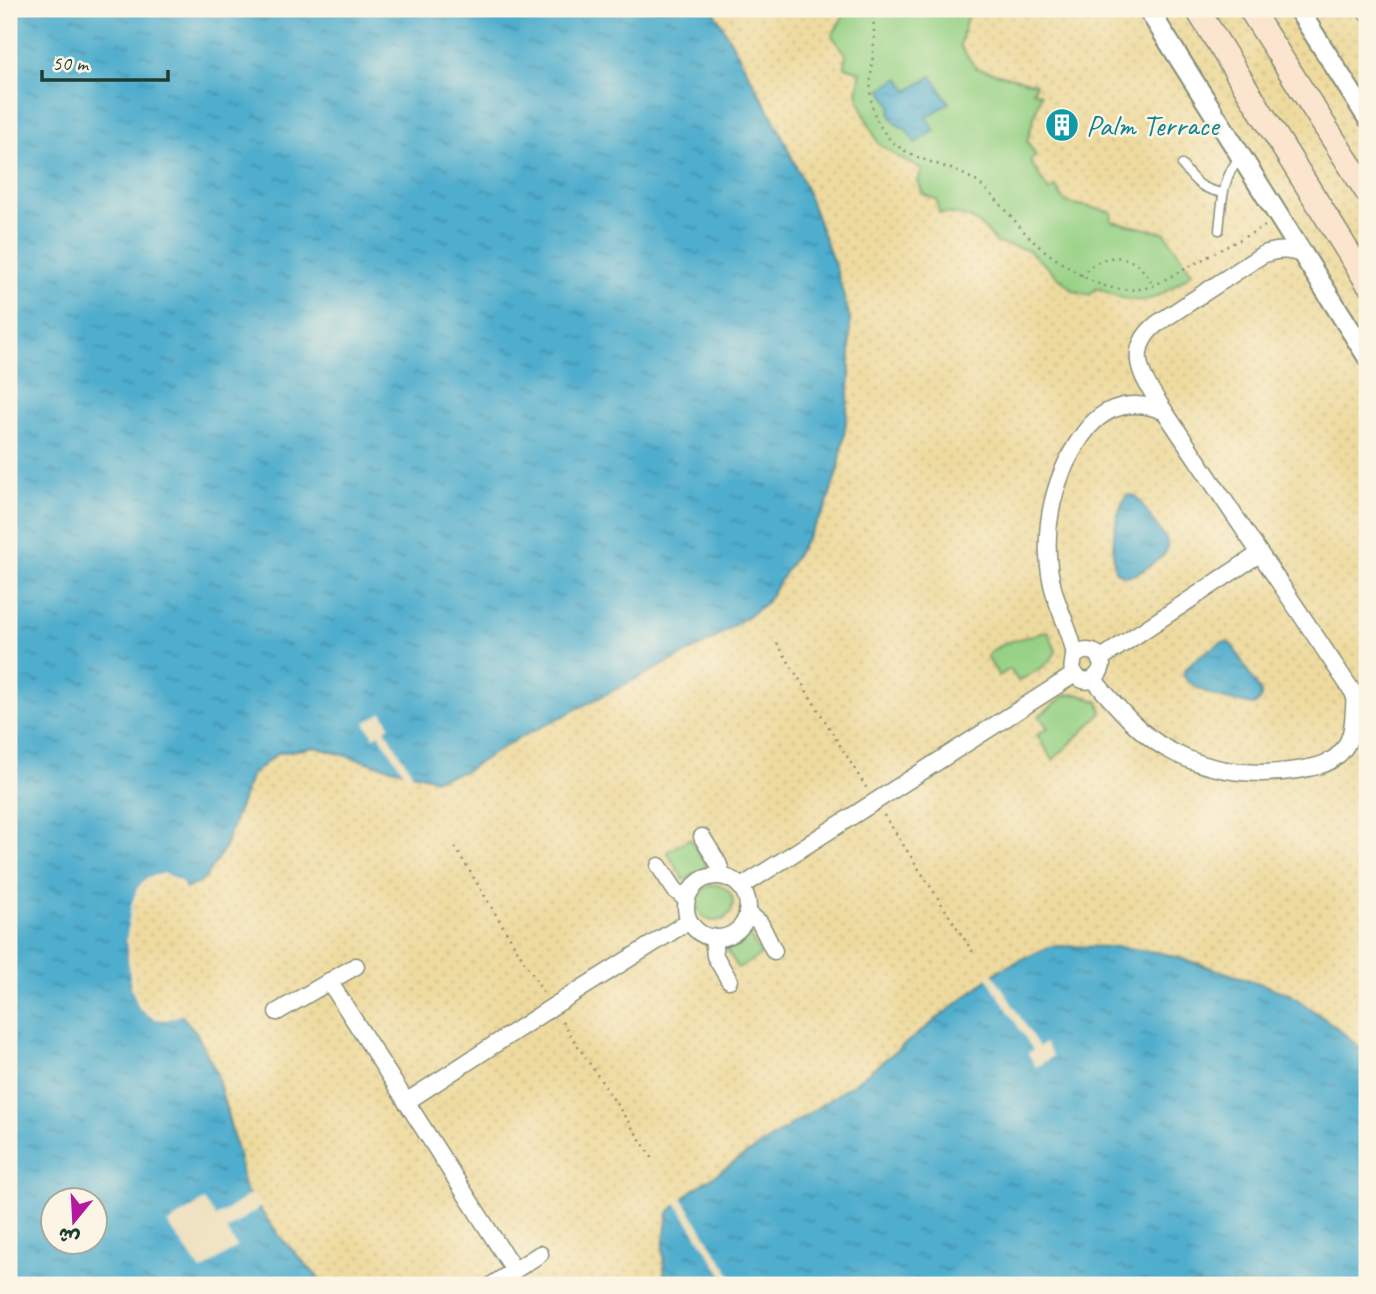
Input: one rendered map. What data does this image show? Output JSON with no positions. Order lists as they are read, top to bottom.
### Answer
{
  "places": {
    "building": ["Palm Terrace"]
  },
  "scale_bar": "50 m",
  "north": "bottom"
}
